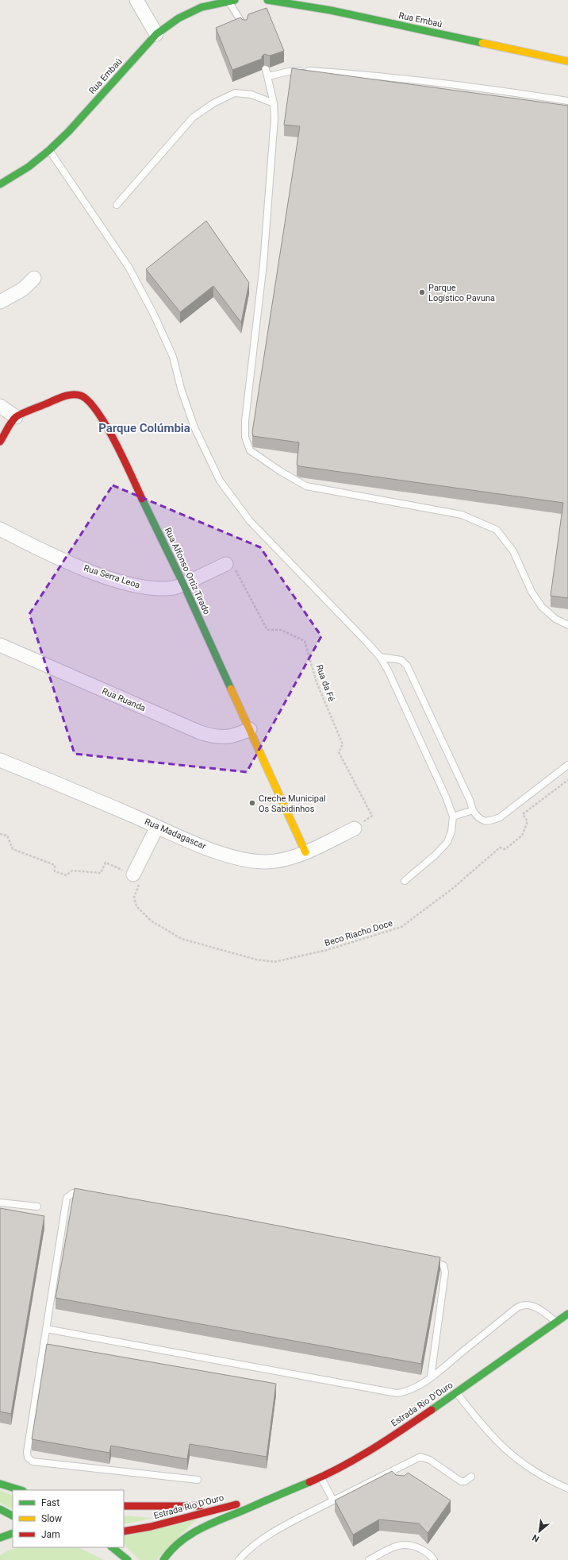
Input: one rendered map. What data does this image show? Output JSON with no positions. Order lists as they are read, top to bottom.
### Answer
{
  "streets": {
    "street": [
      "Rua Embaú",
      "Rua Alfonso Ortiz Tirado",
      "Rua Serra Leoa",
      "Rua Ruanda",
      "Rua Madagascar",
      "Estrada Rio D'Ouro"
    ],
    "path": ["Rua da Fé", "Beco Riacho Doce"]
  },
  "crossings": [
    ["Rua Alfonso Ortiz Tirado", "Rua Serra Leoa"],
    ["Rua Alfonso Ortiz Tirado", "Rua Ruanda"],
    ["Rua Alfonso Ortiz Tirado", "Rua Madagascar"],
    ["Rua Serra Leoa", "Rua da Fé"],
    ["Rua da Fé", "Rua Madagascar"]
  ],
  "districts": ["Parque Colúmbia"],
  "places": ["Parque Logístico Pavuna", "Creche Municipal Os Sabidinhos"],
  "legend": ["Fast", "Slow", "Jam"],
  "north": "bottom left"
}
